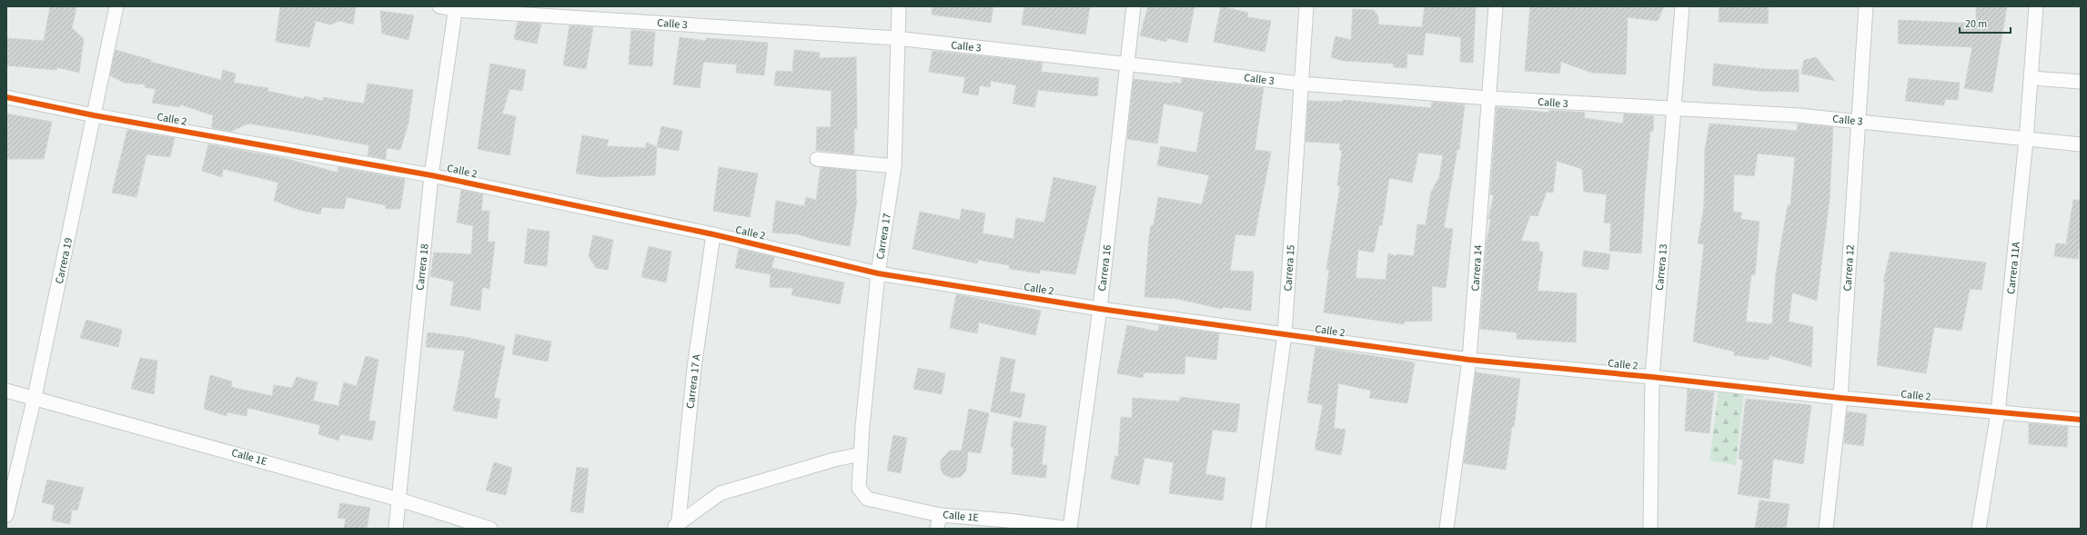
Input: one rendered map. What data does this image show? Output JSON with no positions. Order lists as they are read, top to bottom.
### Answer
{
  "streets": {
    "street": [
      "Calle 3",
      "Calle 2",
      "Carrera 17",
      "Carrera 19",
      "Carrera 18",
      "Carrera 13",
      "Carrera 16",
      "Carrera 15",
      "Carrera 14",
      "Carrera 12",
      "Carrera 11A",
      "Carrera 17 A",
      "Calle 1E"
    ]
  },
  "crossings": [
    ["Calle 3", "Carrera 17"],
    ["Calle 3", "Carrera 18"],
    ["Calle 3", "Carrera 13"],
    ["Calle 3", "Carrera 16"],
    ["Calle 3", "Carrera 15"],
    ["Calle 3", "Carrera 14"],
    ["Calle 3", "Carrera 12"],
    ["Calle 3", "Carrera 11A"],
    ["Calle 2", "Carrera 17"],
    ["Calle 2", "Carrera 19"],
    ["Calle 2", "Carrera 18"],
    ["Calle 2", "Carrera 13"],
    ["Calle 2", "Carrera 16"],
    ["Calle 2", "Carrera 15"],
    ["Calle 2", "Carrera 14"],
    ["Calle 2", "Carrera 12"],
    ["Calle 2", "Carrera 11A"],
    ["Calle 2", "Carrera 17 A"],
    ["Carrera 17", "Calle 1E"],
    ["Carrera 19", "Calle 1E"],
    ["Carrera 18", "Calle 1E"],
    ["Carrera 16", "Calle 1E"]
  ],
  "scale_bar": "20 m"
}
